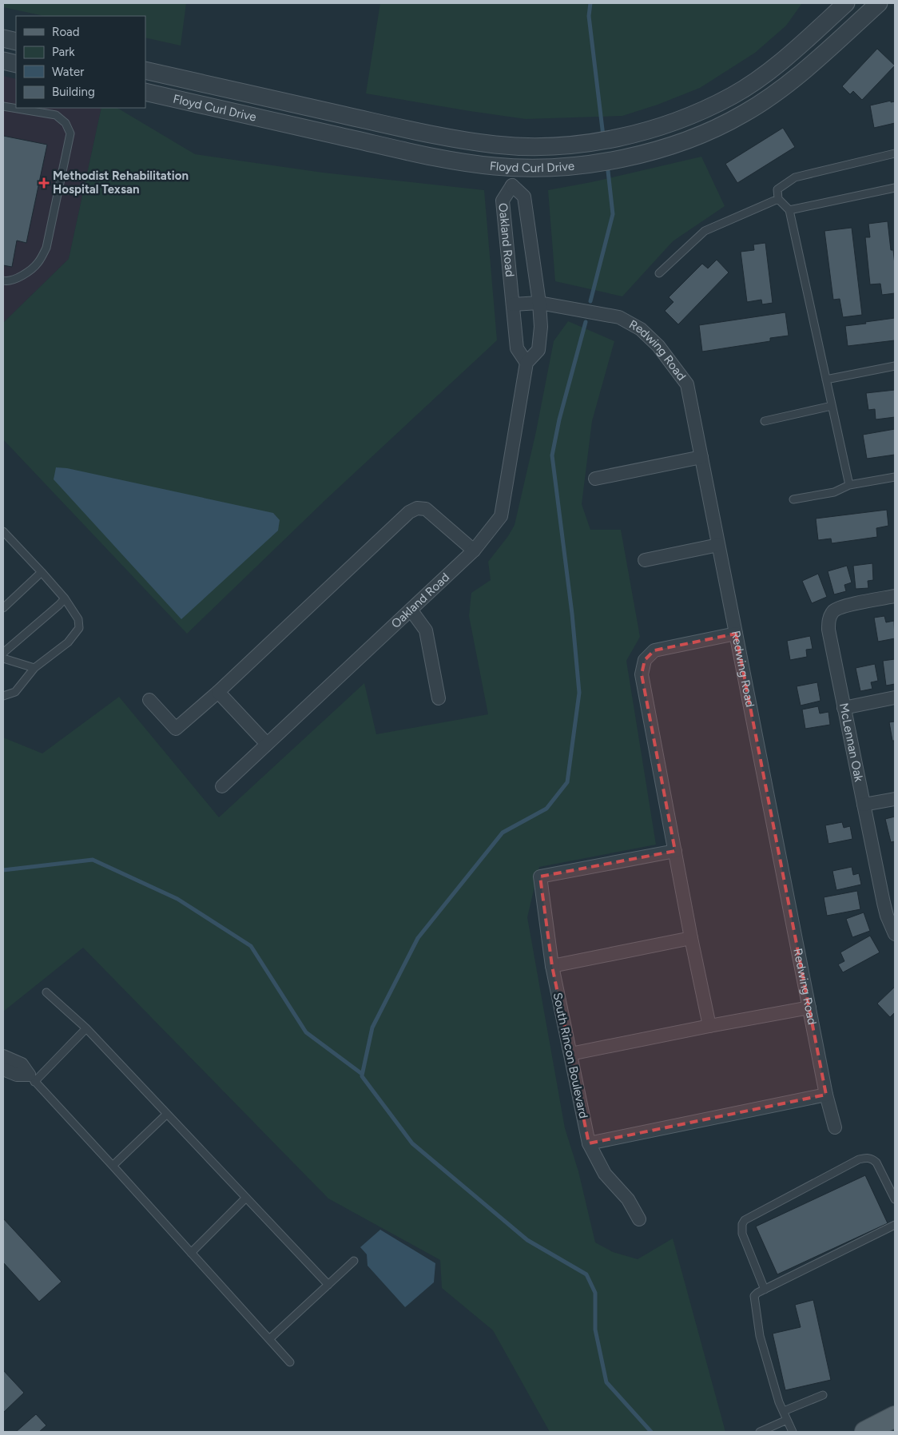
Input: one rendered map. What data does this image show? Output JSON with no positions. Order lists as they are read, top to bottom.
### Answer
{
  "streets": {
    "street": [
      "Floyd Curl Drive",
      "Oakland Road",
      "Redwing Road",
      "McLennan Oak",
      "South Rincon Boulevard"
    ]
  },
  "crossings": [
    ["Oakland Road", "Redwing Road"]
  ],
  "places": {
    "health": ["Methodist Rehabilitation Hospital Texsan"]
  },
  "legend": [
    "Road",
    "Park",
    "Water",
    "Building"
  ]
}
